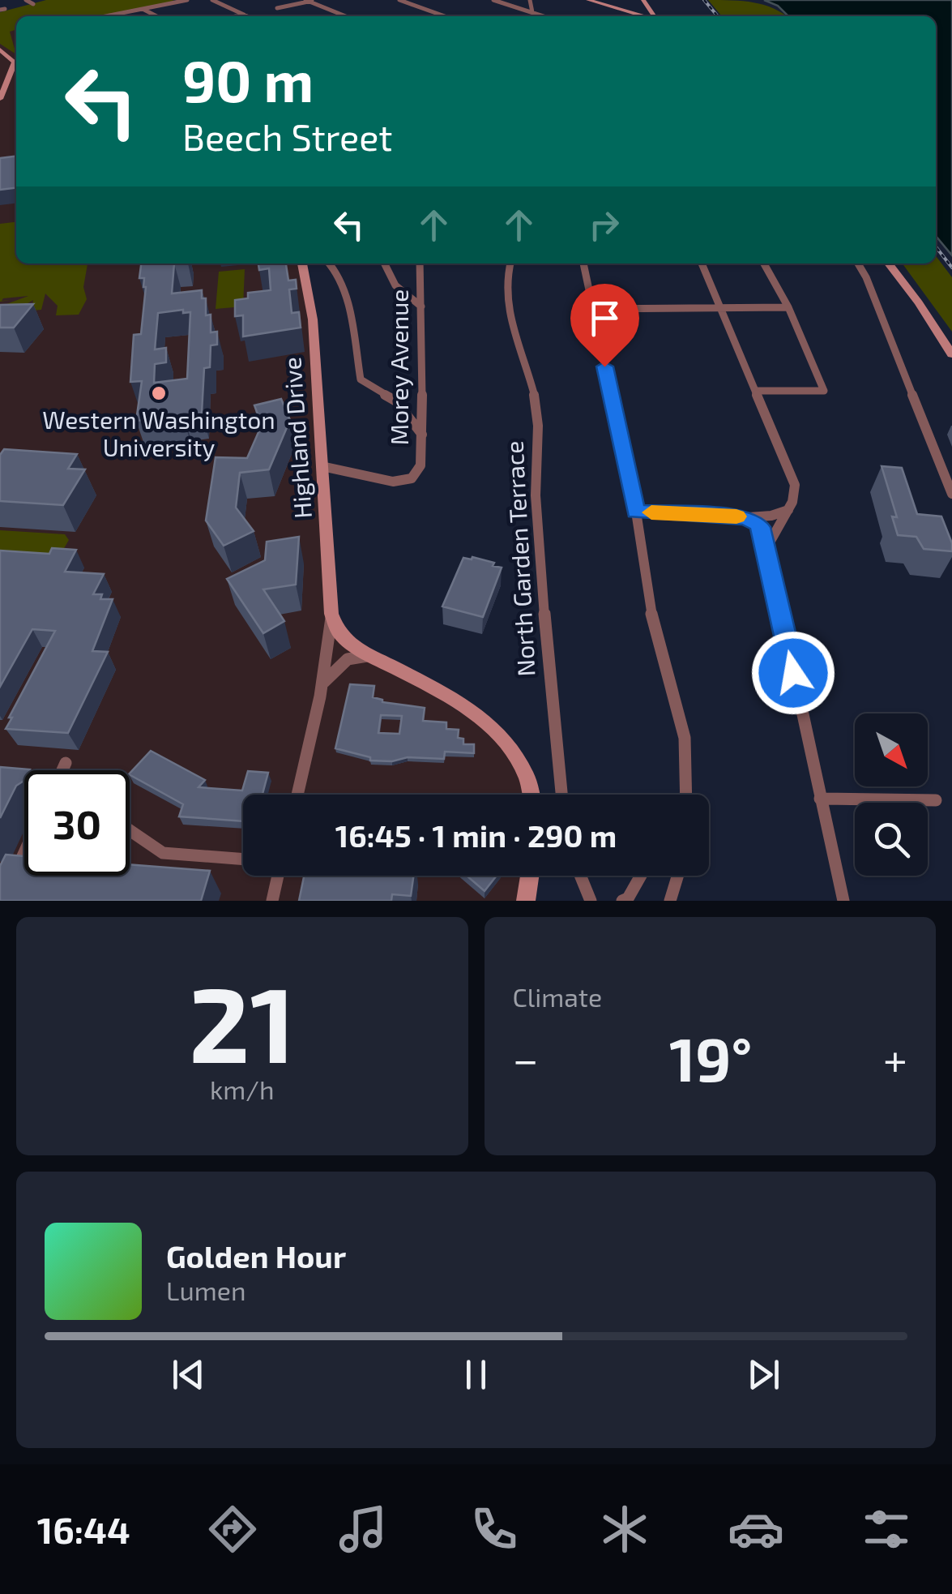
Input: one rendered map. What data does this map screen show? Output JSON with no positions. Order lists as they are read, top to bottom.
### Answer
{
  "streets": {
    "street": ["Morey Avenue", "Highland Drive", "North Garden Terrace"]
  },
  "crossings": [
    ["Morey Avenue", "Highland Drive"]
  ],
  "places": ["Western Washington University"],
  "north": "bottom right",
  "page": {
    "turn": ["90 m", "Beech Street"],
    "limit": "30",
    "trip": "16:45 · 1 min · 290 m",
    "tile": [
      ["21", "km/h"],
      "Climate"
    ],
    "heat": ["−", "19°", "+"],
    "song": ["Golden Hour", "Lumen"],
    "tabs": "16:44"
  }
}
